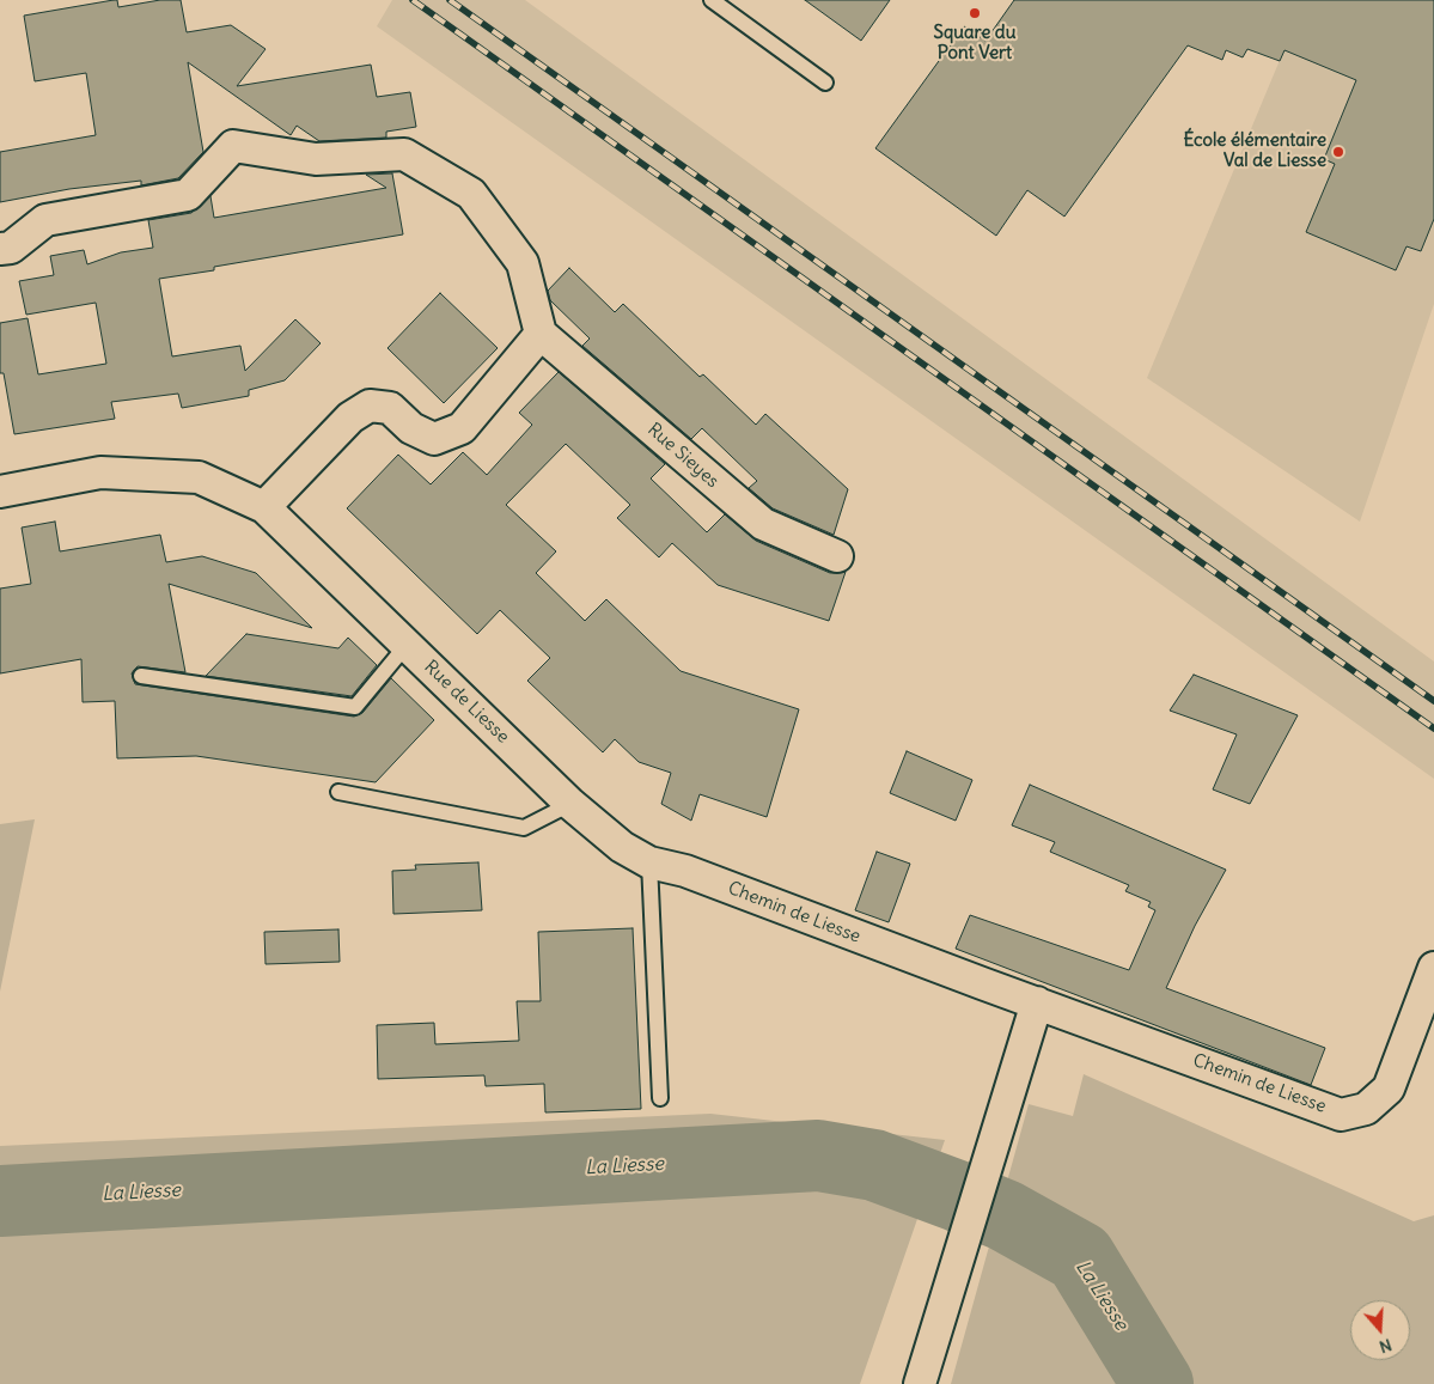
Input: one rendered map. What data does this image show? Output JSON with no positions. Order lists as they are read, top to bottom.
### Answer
{
  "streets": {
    "street": ["Rue Sieyes", "Rue de Liesse", "Chemin de Liesse"]
  },
  "crossings": [
    ["Rue de Liesse", "Chemin de Liesse"]
  ],
  "water": ["La Liesse"],
  "places": ["Square du Pont Vert", "École élémentaire Val de Liesse"],
  "north": "bottom"
}
